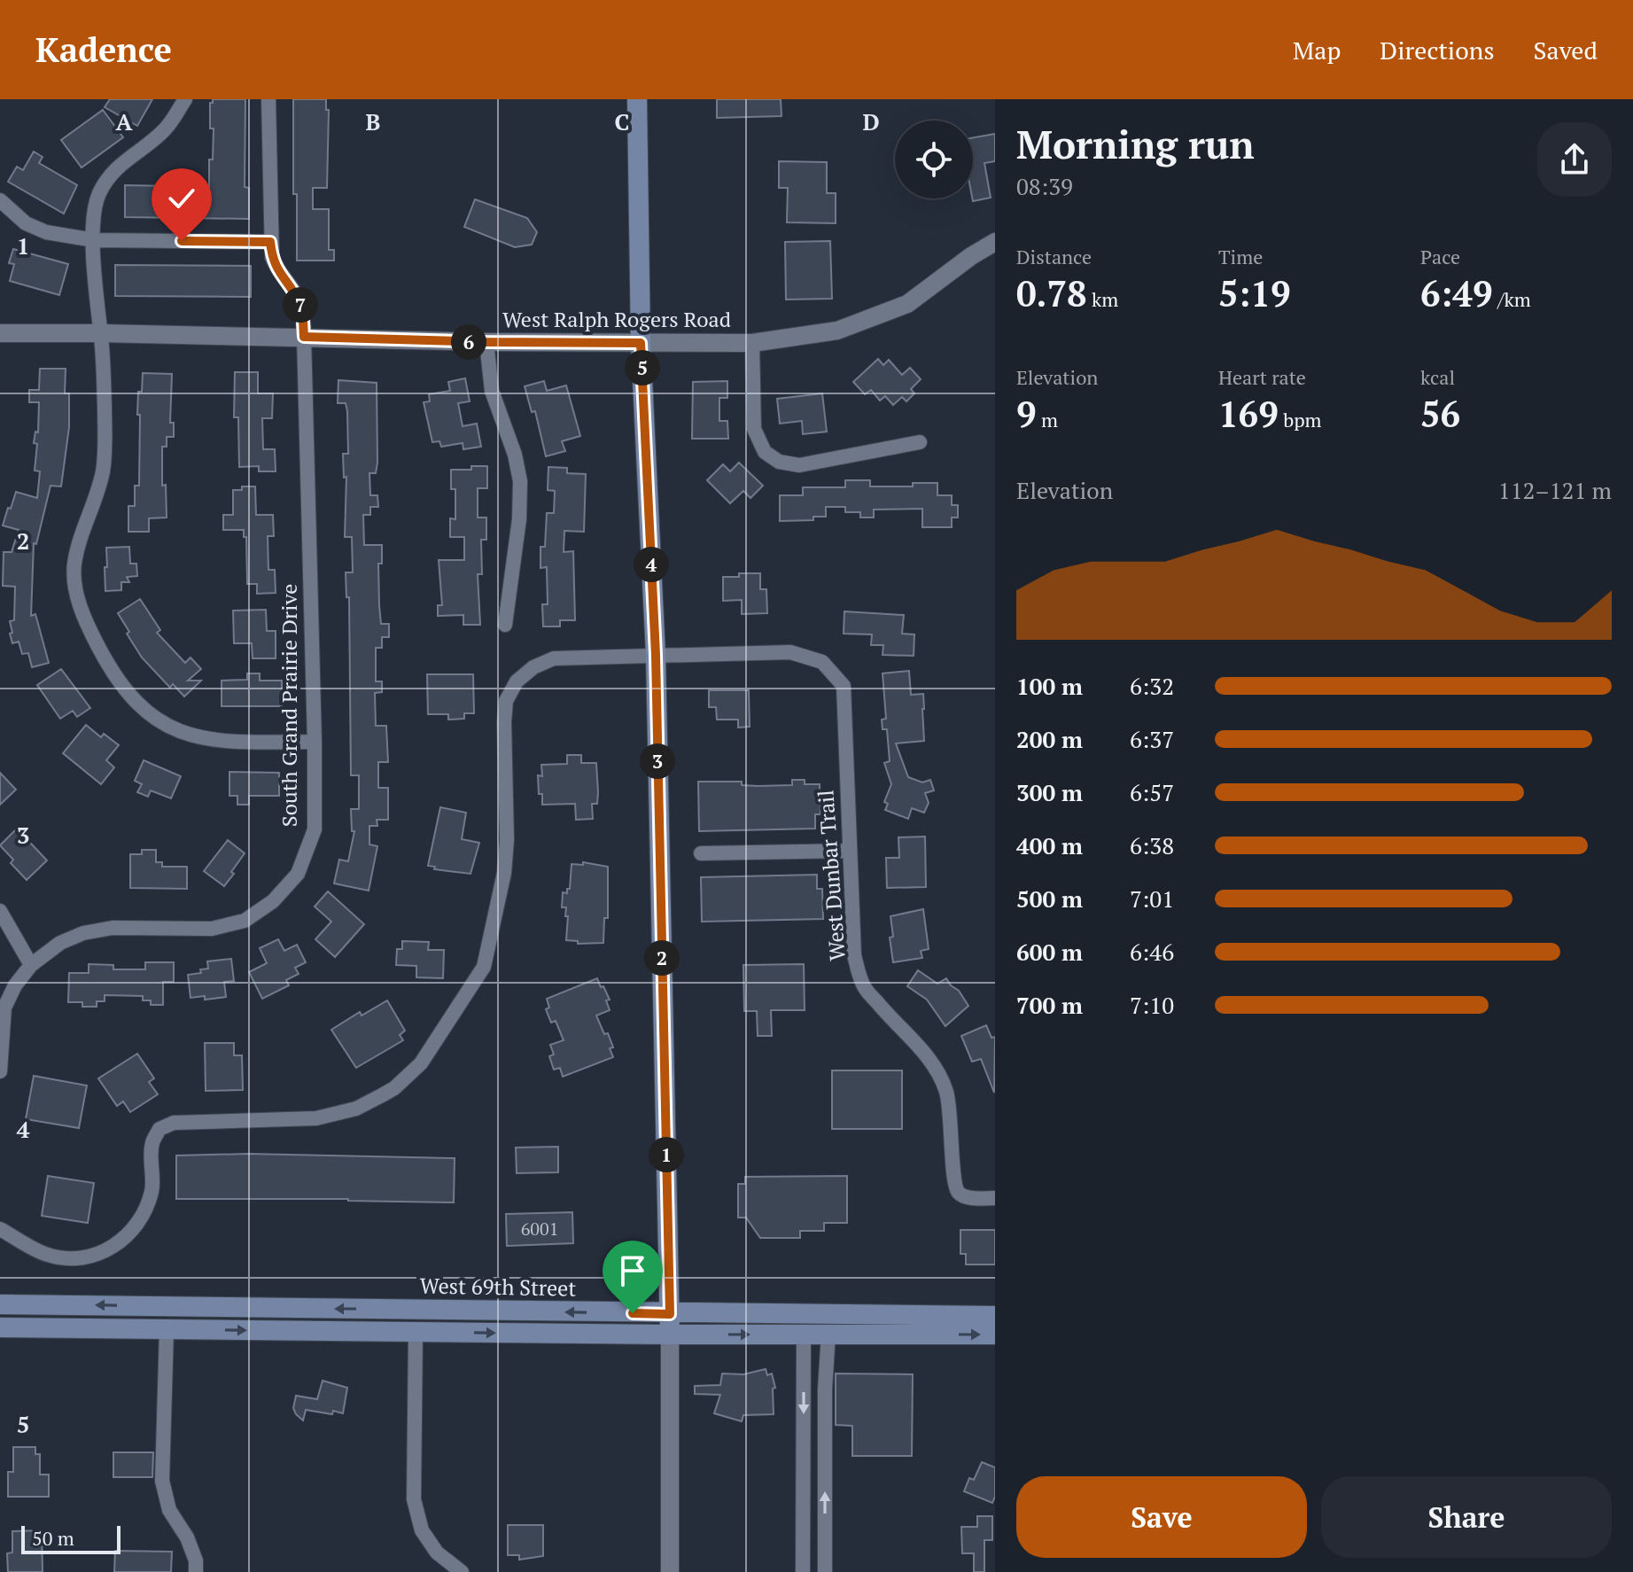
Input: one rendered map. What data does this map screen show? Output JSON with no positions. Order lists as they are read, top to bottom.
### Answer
{
  "streets": {
    "main road": ["West 69th Street"],
    "street": ["West Ralph Rogers Road", "South Grand Prairie Drive", "West Dunbar Trail"]
  },
  "crossings": [
    ["West Ralph Rogers Road", "South Grand Prairie Drive"]
  ],
  "house_numbers": ["6001"],
  "scale_bar": "50 m",
  "page": {
    "header": "Kadence",
    "nav": ["Map", "Directions", "Saved"],
    "heading": ["Morning run", "08:39"],
    "stats": [
      ["Distance", "0.78 km"],
      ["Time", "5:19"],
      ["Pace", "6:49 /km"],
      ["Elevation", "9 m"],
      ["Heart rate", "169 bpm"],
      ["kcal", "56"]
    ],
    "pins": [
      "7",
      "6",
      "5",
      "4",
      "3",
      "2",
      "1"
    ],
    "chart": ["Elevation", "112–121 m"],
    "list": [
      {
        "name": "100 m",
        "note": "6:32"
      },
      {
        "name": "200 m",
        "note": "6:37"
      },
      {
        "name": "300 m",
        "note": "6:57"
      },
      {
        "name": "400 m",
        "note": "6:38"
      },
      {
        "name": "500 m",
        "note": "7:01"
      },
      {
        "name": "600 m",
        "note": "6:46"
      },
      {
        "name": "700 m",
        "note": "7:10"
      }
    ],
    "buttons": ["Save", "Share"],
    "scale": "50 m"
  },
  "grid": {
    "columns": [
      "A",
      "B",
      "C",
      "D"
    ],
    "rows": [
      "1",
      "2",
      "3",
      "4",
      "5"
    ]
  }
}
